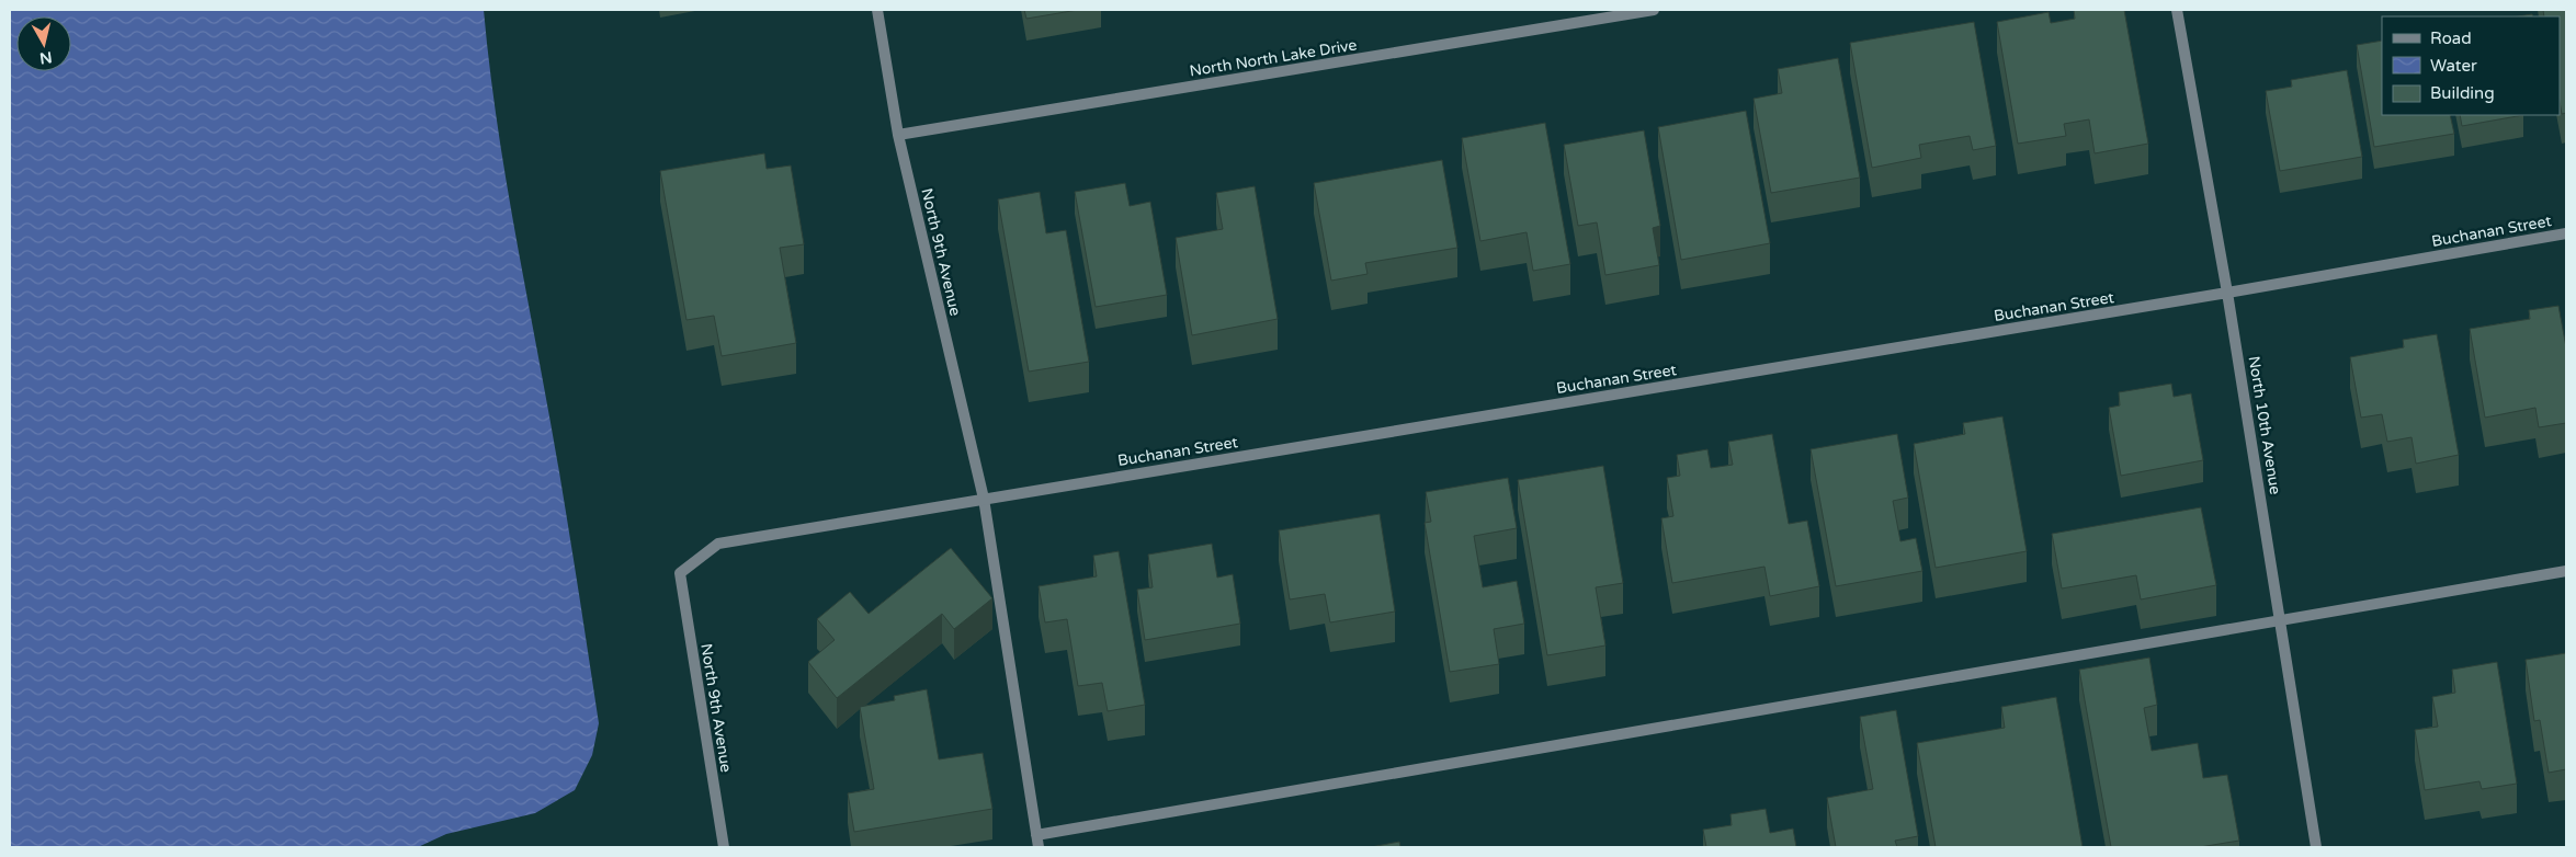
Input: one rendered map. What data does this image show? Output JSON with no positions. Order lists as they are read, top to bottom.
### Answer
{
  "streets": {
    "street": [
      "North North Lake Drive",
      "Buchanan Street",
      "North 9th Avenue",
      "North 10th Avenue"
    ]
  },
  "crossings": [
    ["North North Lake Drive", "North 9th Avenue"],
    ["Buchanan Street", "North 9th Avenue"],
    ["Buchanan Street", "North 10th Avenue"]
  ],
  "legend": ["Road", "Water", "Building"],
  "north": "bottom"
}
